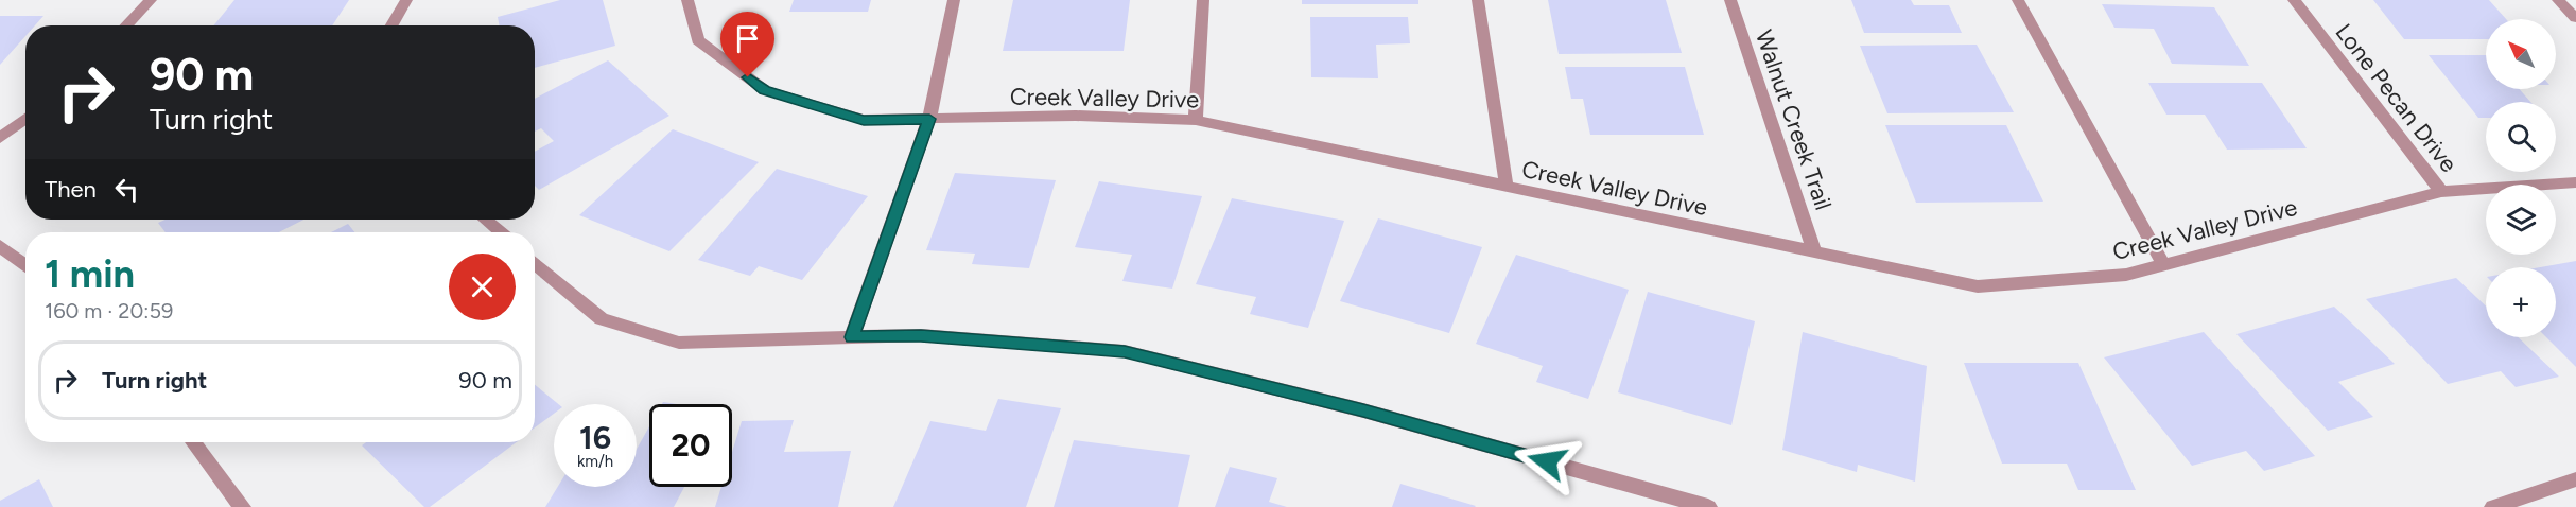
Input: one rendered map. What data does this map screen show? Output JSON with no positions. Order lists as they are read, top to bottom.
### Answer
{
  "streets": {
    "street": ["Creek Valley Drive", "Lone Pecan Drive", "Walnut Creek Trail"]
  },
  "crossings": [
    ["Creek Valley Drive", "Lone Pecan Drive"],
    ["Creek Valley Drive", "Walnut Creek Trail"]
  ],
  "north": "top left",
  "page": {
    "map_buttons": "+",
    "turn": ["90 m", "Turn right"],
    "then": "Then",
    "heading": ["1 min", "160 m · 20:59"],
    "list": [
      {
        "name": "Turn right",
        "value": "90 m"
      }
    ],
    "speed": "16 km/h",
    "limit": "20"
  }
}
